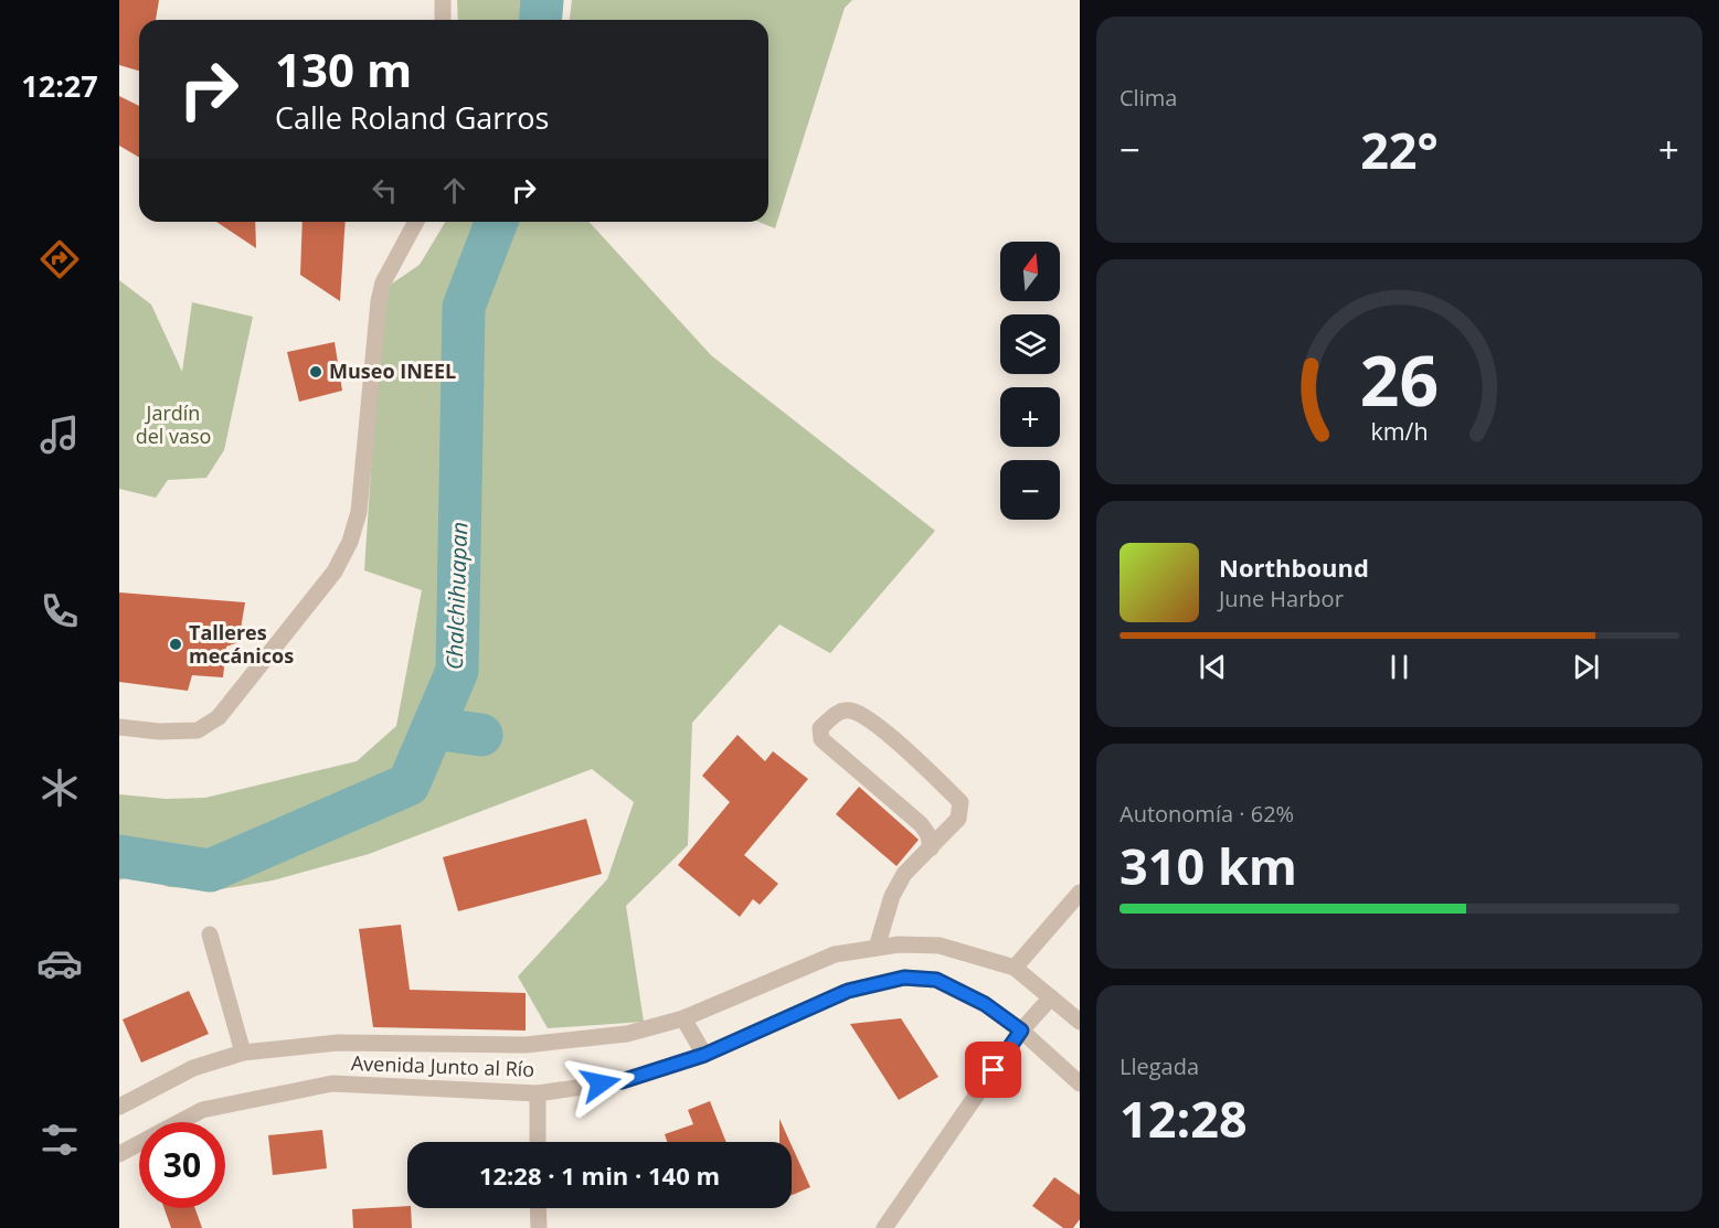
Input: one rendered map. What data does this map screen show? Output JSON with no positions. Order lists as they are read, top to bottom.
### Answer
{
  "streets": {
    "street": ["Avenida Junto al Río"]
  },
  "water": ["Chalchihuapan"],
  "parks": ["Jardín del vaso"],
  "places": ["Museo INEEL", "Talleres mecánicos"],
  "north": "top",
  "page": {
    "tabs": "12:27",
    "tile": [
      "Clima",
      ["Autonomía · 62%", "310 km"],
      ["Llegada", "12:28"]
    ],
    "turn": ["130 m", "Calle Roland Garros"],
    "heat": ["−", "22°", "+"],
    "map_buttons": ["+", "−"],
    "song": ["Northbound", "June Harbor"],
    "limit": "30",
    "trip": "12:28 · 1 min · 140 m",
    "gauge": ["26", "km/h"]
  }
}
